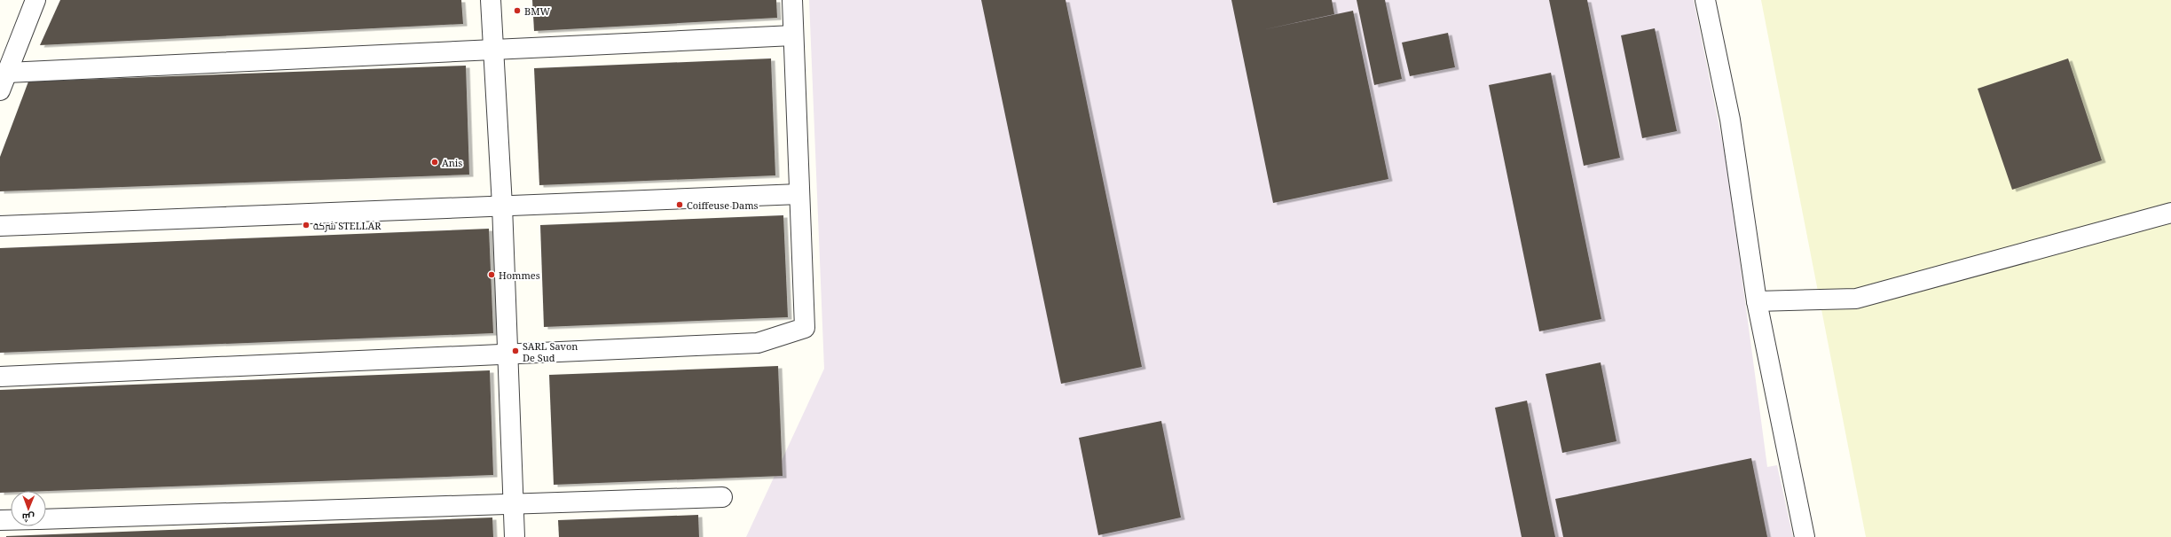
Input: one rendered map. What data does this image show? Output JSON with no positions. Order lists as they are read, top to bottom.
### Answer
{
  "places": [
    "BMW",
    "Anis",
    "Coiffeuse Dams",
    "شركة STELLAR",
    "Hommes",
    "SARL Savon De Sud"
  ],
  "north": "bottom"
}
